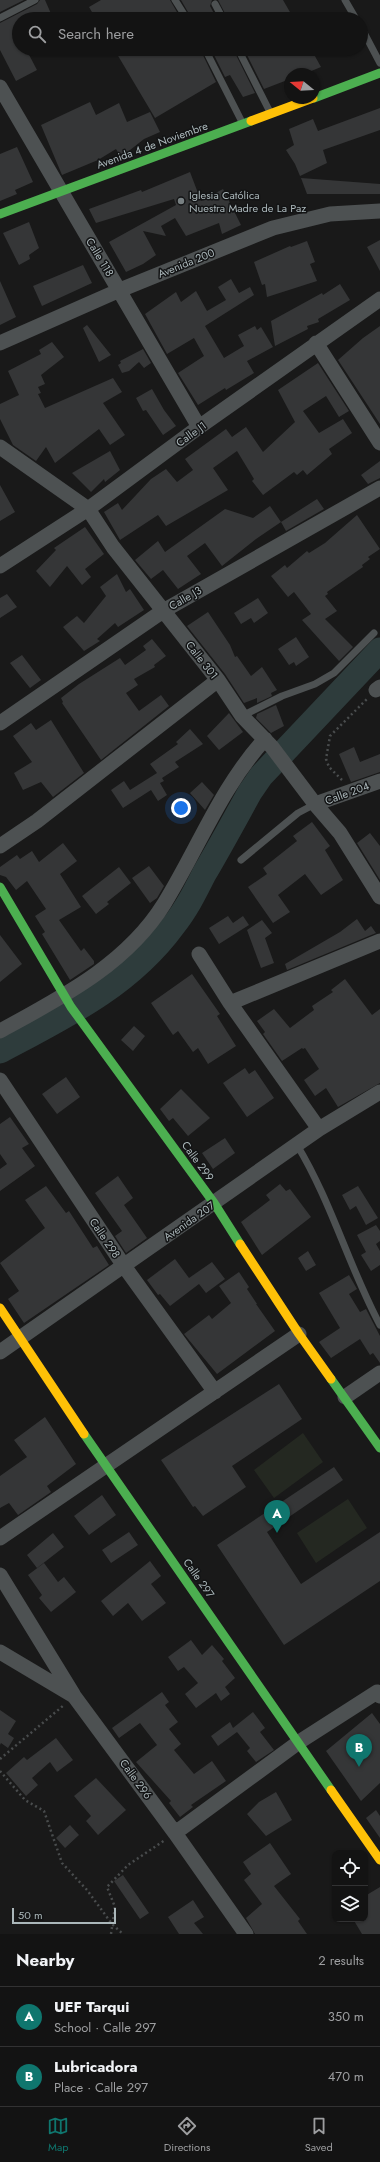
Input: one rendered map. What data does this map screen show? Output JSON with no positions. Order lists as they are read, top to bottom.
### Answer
{
  "streets": {
    "street": [
      "Avenida 4 de Noviembre",
      "Calle 118",
      "Avenida 200",
      "Calle J1",
      "Calle J3",
      "Calle 301",
      "Calle 204",
      "Calle 299",
      "Avenida 207",
      "Calle 298",
      "Calle 297",
      "Calle 296"
    ]
  },
  "crossings": [
    ["Avenida 4 de Noviembre", "Calle 118"],
    ["Calle 118", "Avenida 200"],
    ["Calle 118", "Calle J1"],
    ["Calle J1", "Calle 301"],
    ["Calle J3", "Calle 301"],
    ["Calle 301", "Calle 204"],
    ["Calle 299", "Avenida 207"],
    ["Avenida 207", "Calle 298"],
    ["Avenida 207", "Calle 297"]
  ],
  "places": ["Iglesia Católica Nuestra Madre de La Paz"],
  "scale_bar": "50 m",
  "north": "left",
  "page": {
    "search": "Search here",
    "pins": ["A", "B"],
    "scale": "50 m",
    "heading": ["Nearby", "2 results"],
    "list": [
      {
        "mark": "A",
        "name": "UEF Tarqui",
        "note": "School · Calle 297",
        "value": "350 m"
      },
      {
        "mark": "B",
        "name": "Lubricadora",
        "note": "Place · Calle 297",
        "value": "470 m"
      }
    ],
    "nav": ["Map", "Directions", "Saved"]
  }
}
